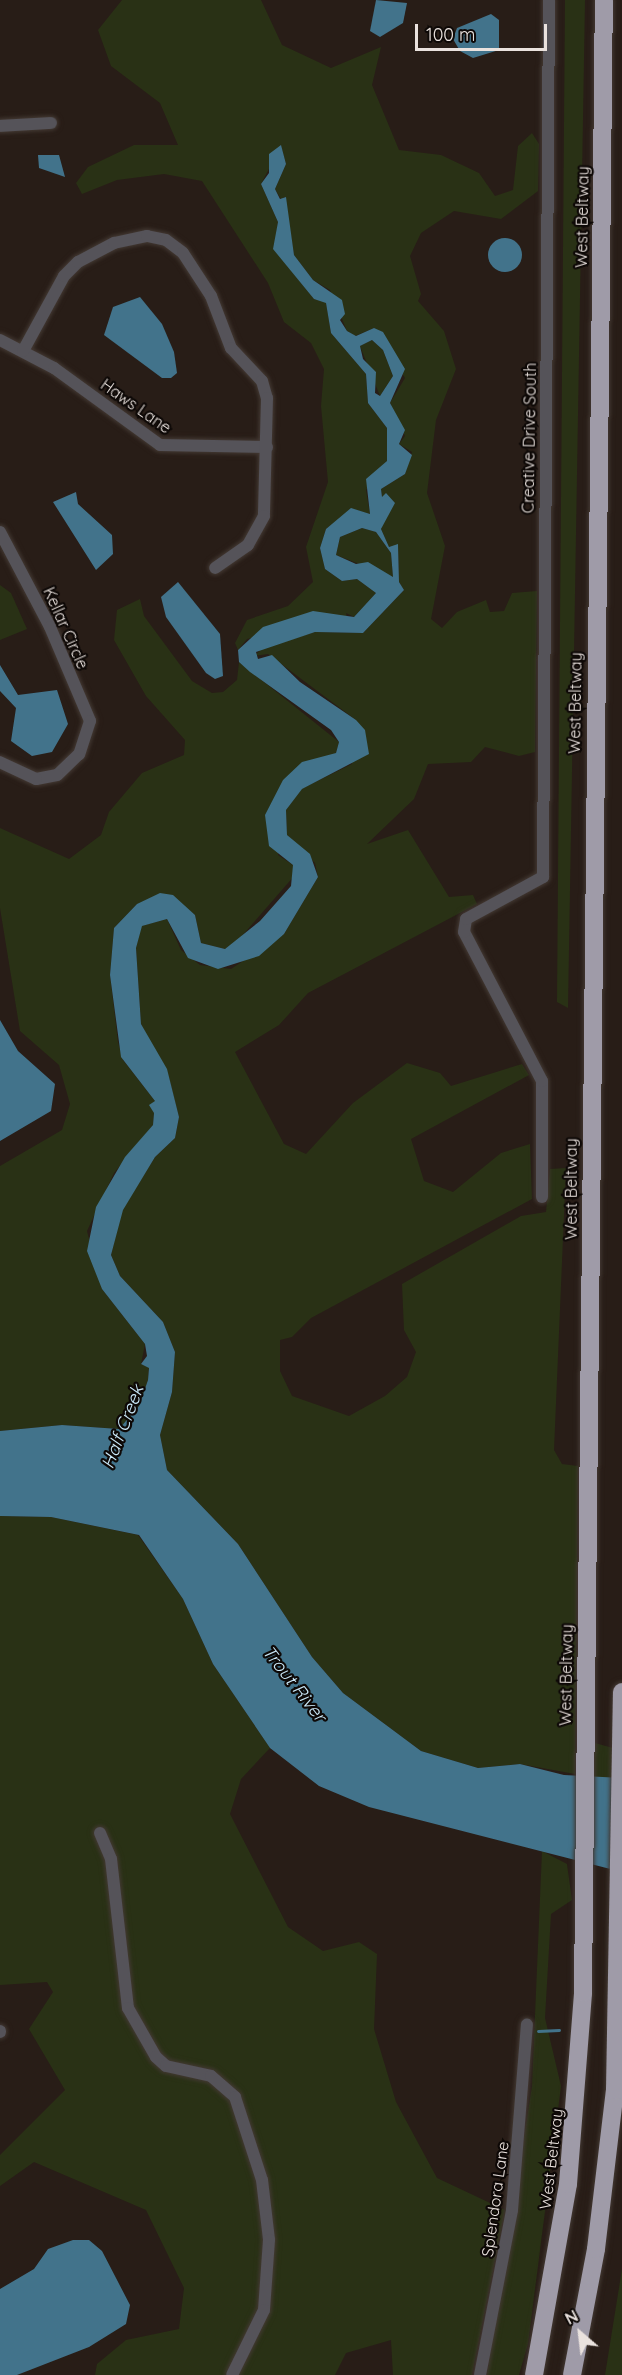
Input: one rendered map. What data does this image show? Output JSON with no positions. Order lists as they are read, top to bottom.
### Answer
{
  "streets": {
    "highway": ["West Beltway"],
    "street": [
      "Haws Lane",
      "Creative Drive South",
      "Kellar Circle",
      "Splendora Lane"
    ]
  },
  "water": ["Half Creek", "Trout River"],
  "scale_bar": "100 m",
  "north": "top left"
}
